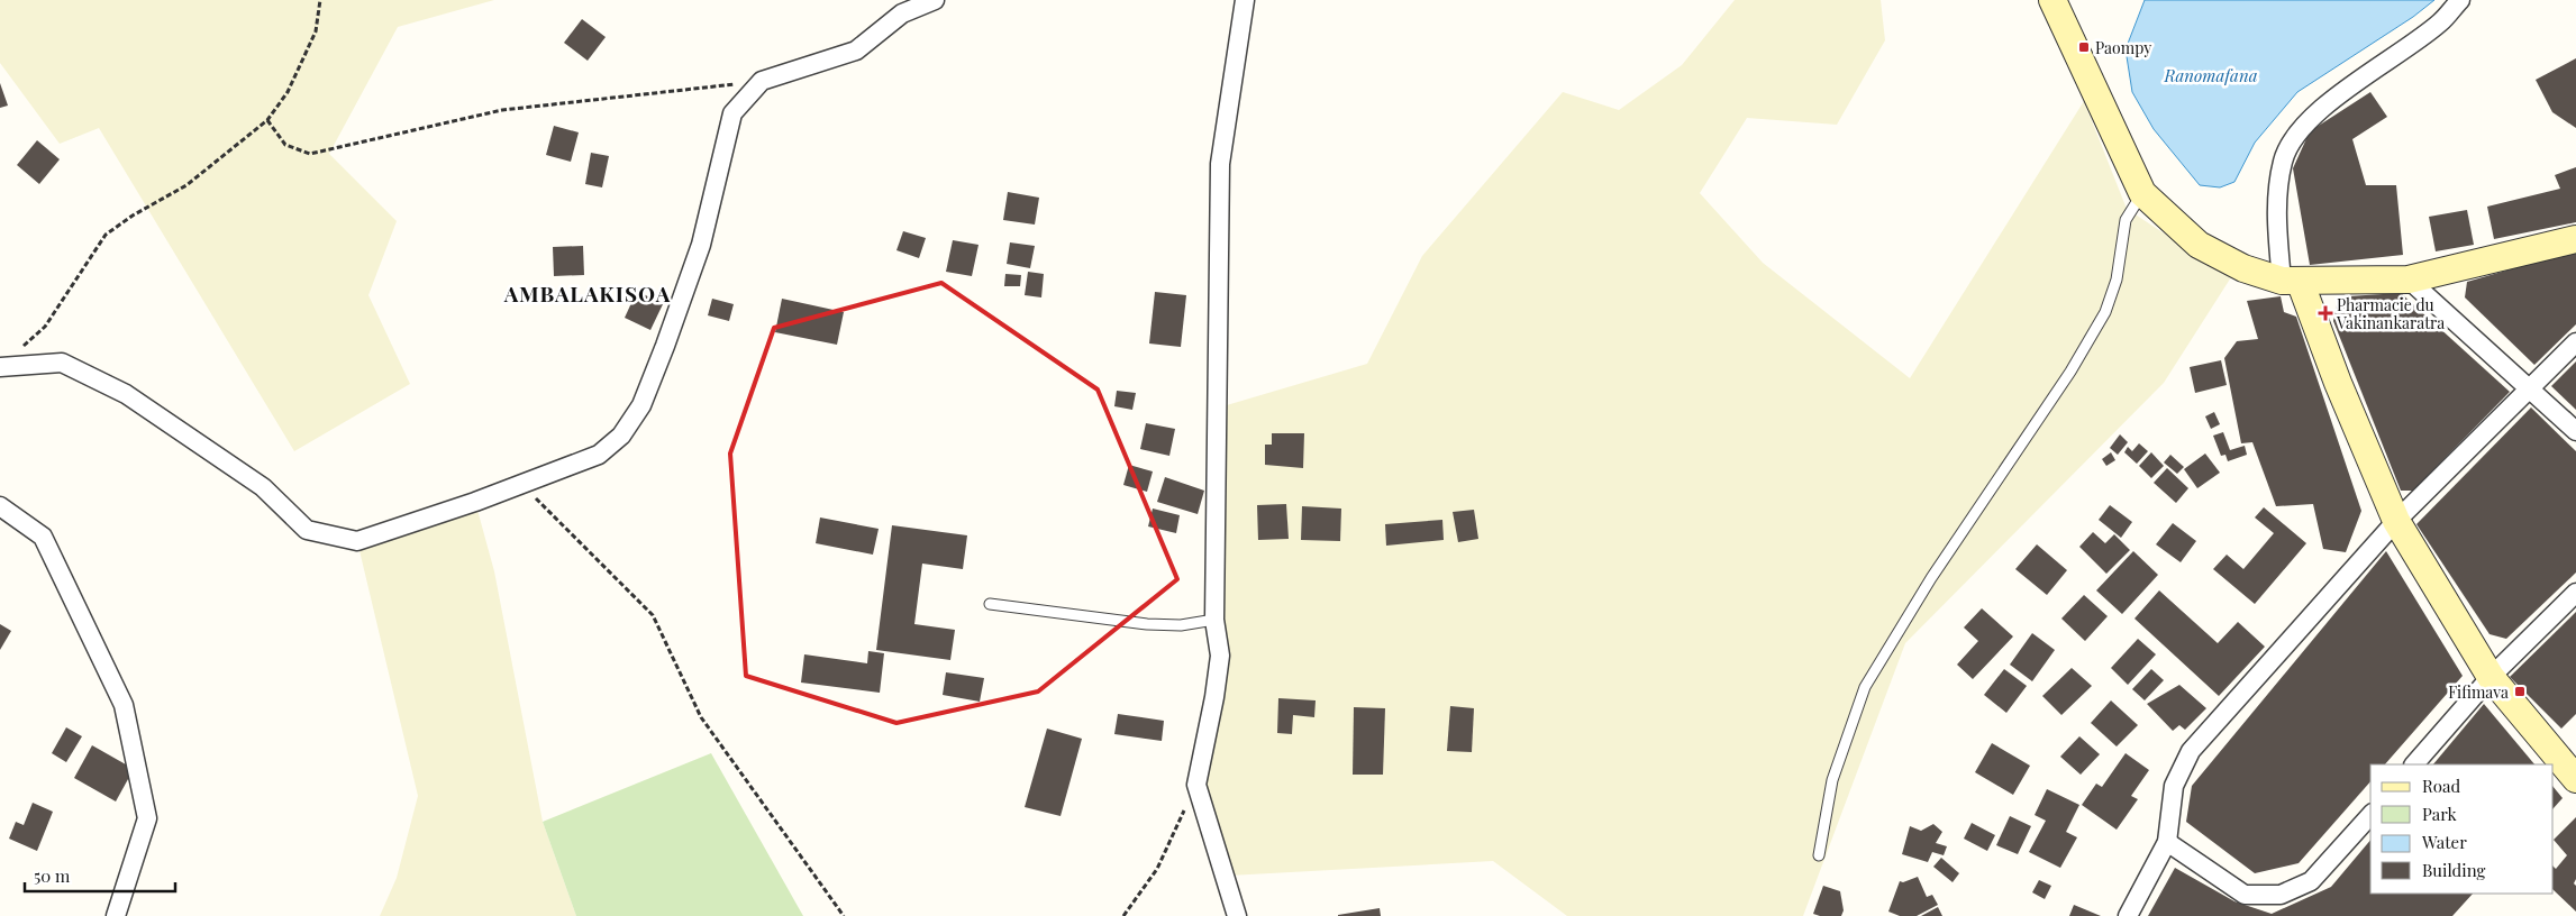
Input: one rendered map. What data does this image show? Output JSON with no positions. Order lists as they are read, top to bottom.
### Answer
{
  "districts": ["AMBALAKISOA"],
  "water": ["Ranomafana"],
  "places": {
    "transit": ["Paompy", "Fifimava"],
    "health": ["Pharmacie du Vakinankaratra"]
  },
  "legend": [
    "Road",
    "Park",
    "Water",
    "Building"
  ],
  "scale_bar": "50 m"
}
